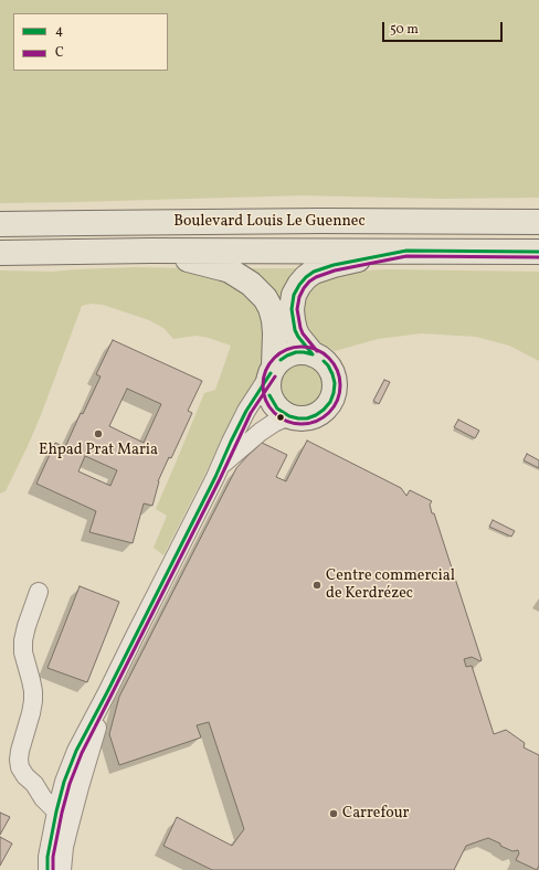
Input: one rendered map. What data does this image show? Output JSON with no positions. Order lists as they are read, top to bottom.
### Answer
{
  "streets": {
    "main road": ["Boulevard Louis Le Guennec"]
  },
  "places": ["Ehpad Prat Maria", "Centre commercial de Kerdrézec", "Carrefour"],
  "lines": ["transit line 4", "transit line C"],
  "legend": ["4", "C"],
  "scale_bar": "50 m"
}
